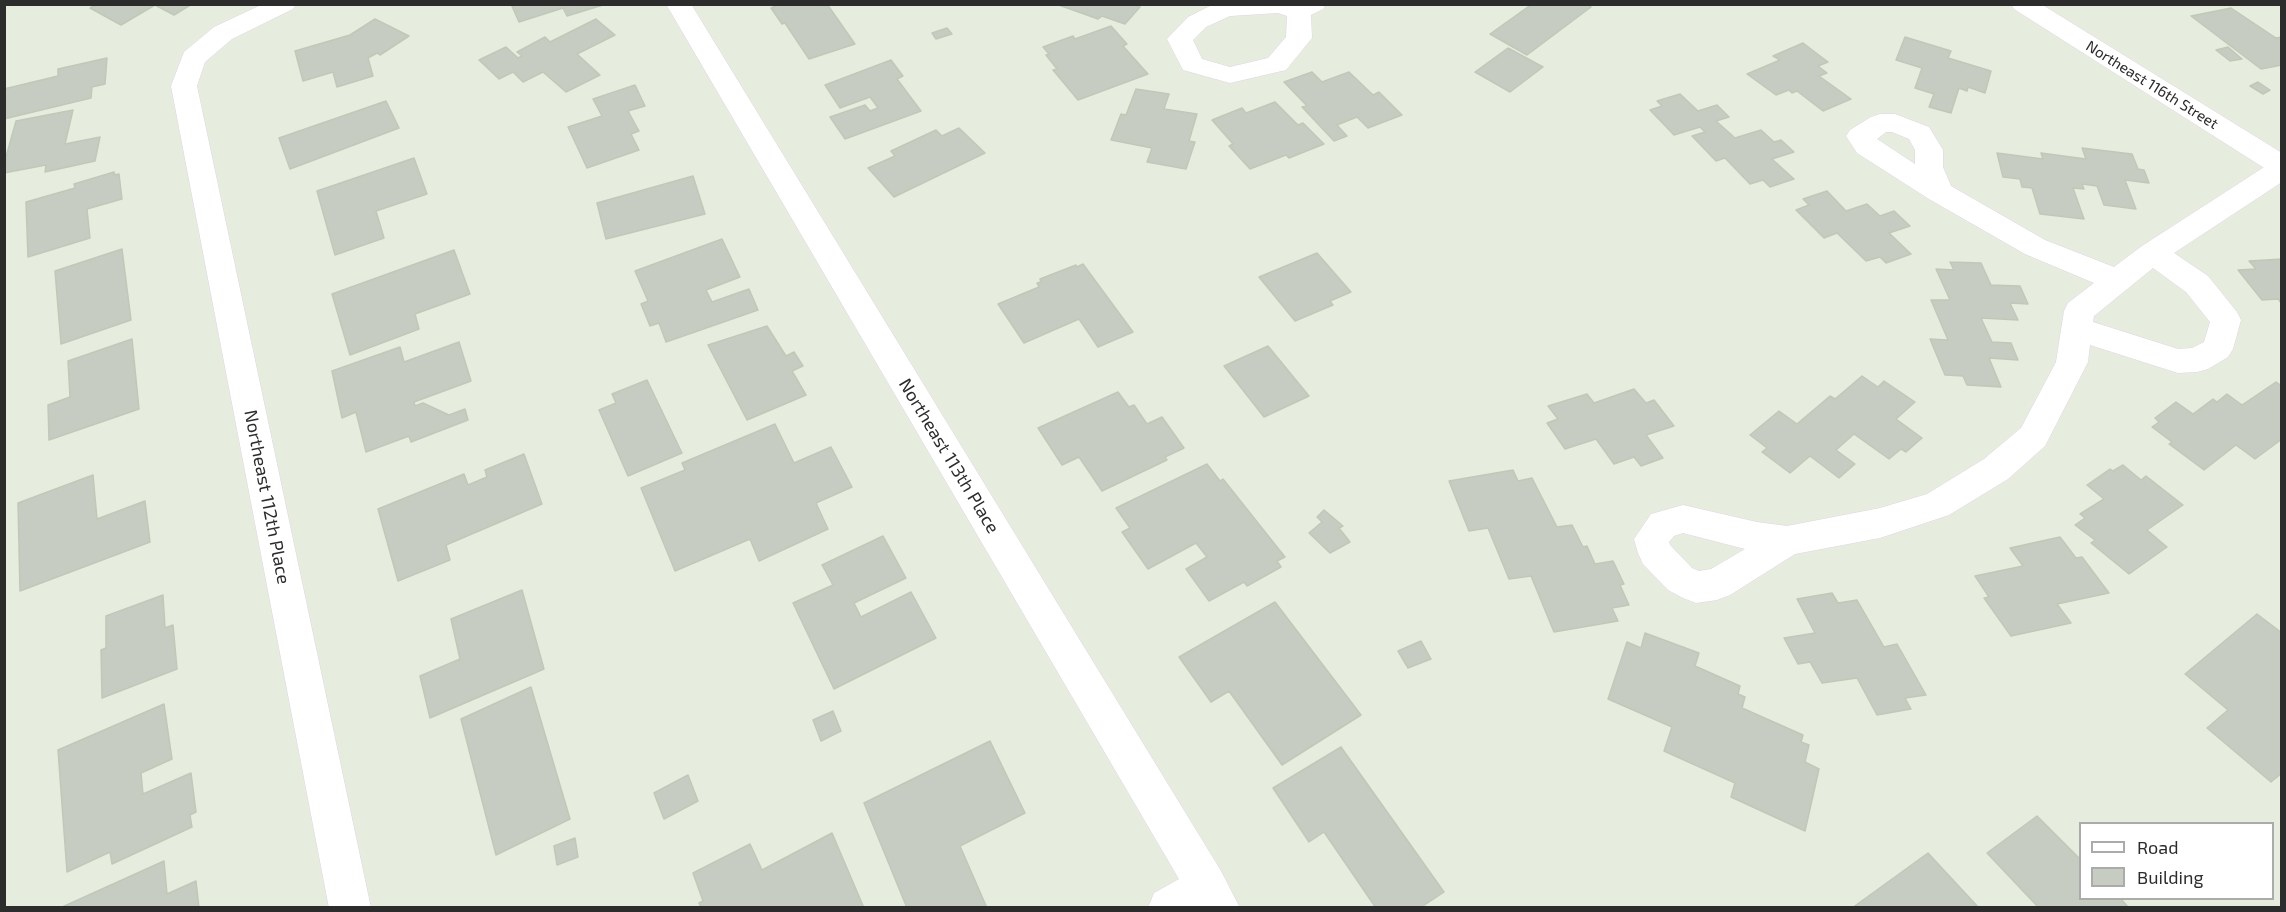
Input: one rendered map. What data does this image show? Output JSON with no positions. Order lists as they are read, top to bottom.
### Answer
{
  "streets": {
    "street": ["Northeast 116th Street", "Northeast 113th Place", "Northeast 112th Place"]
  },
  "legend": ["Road", "Building"]
}
